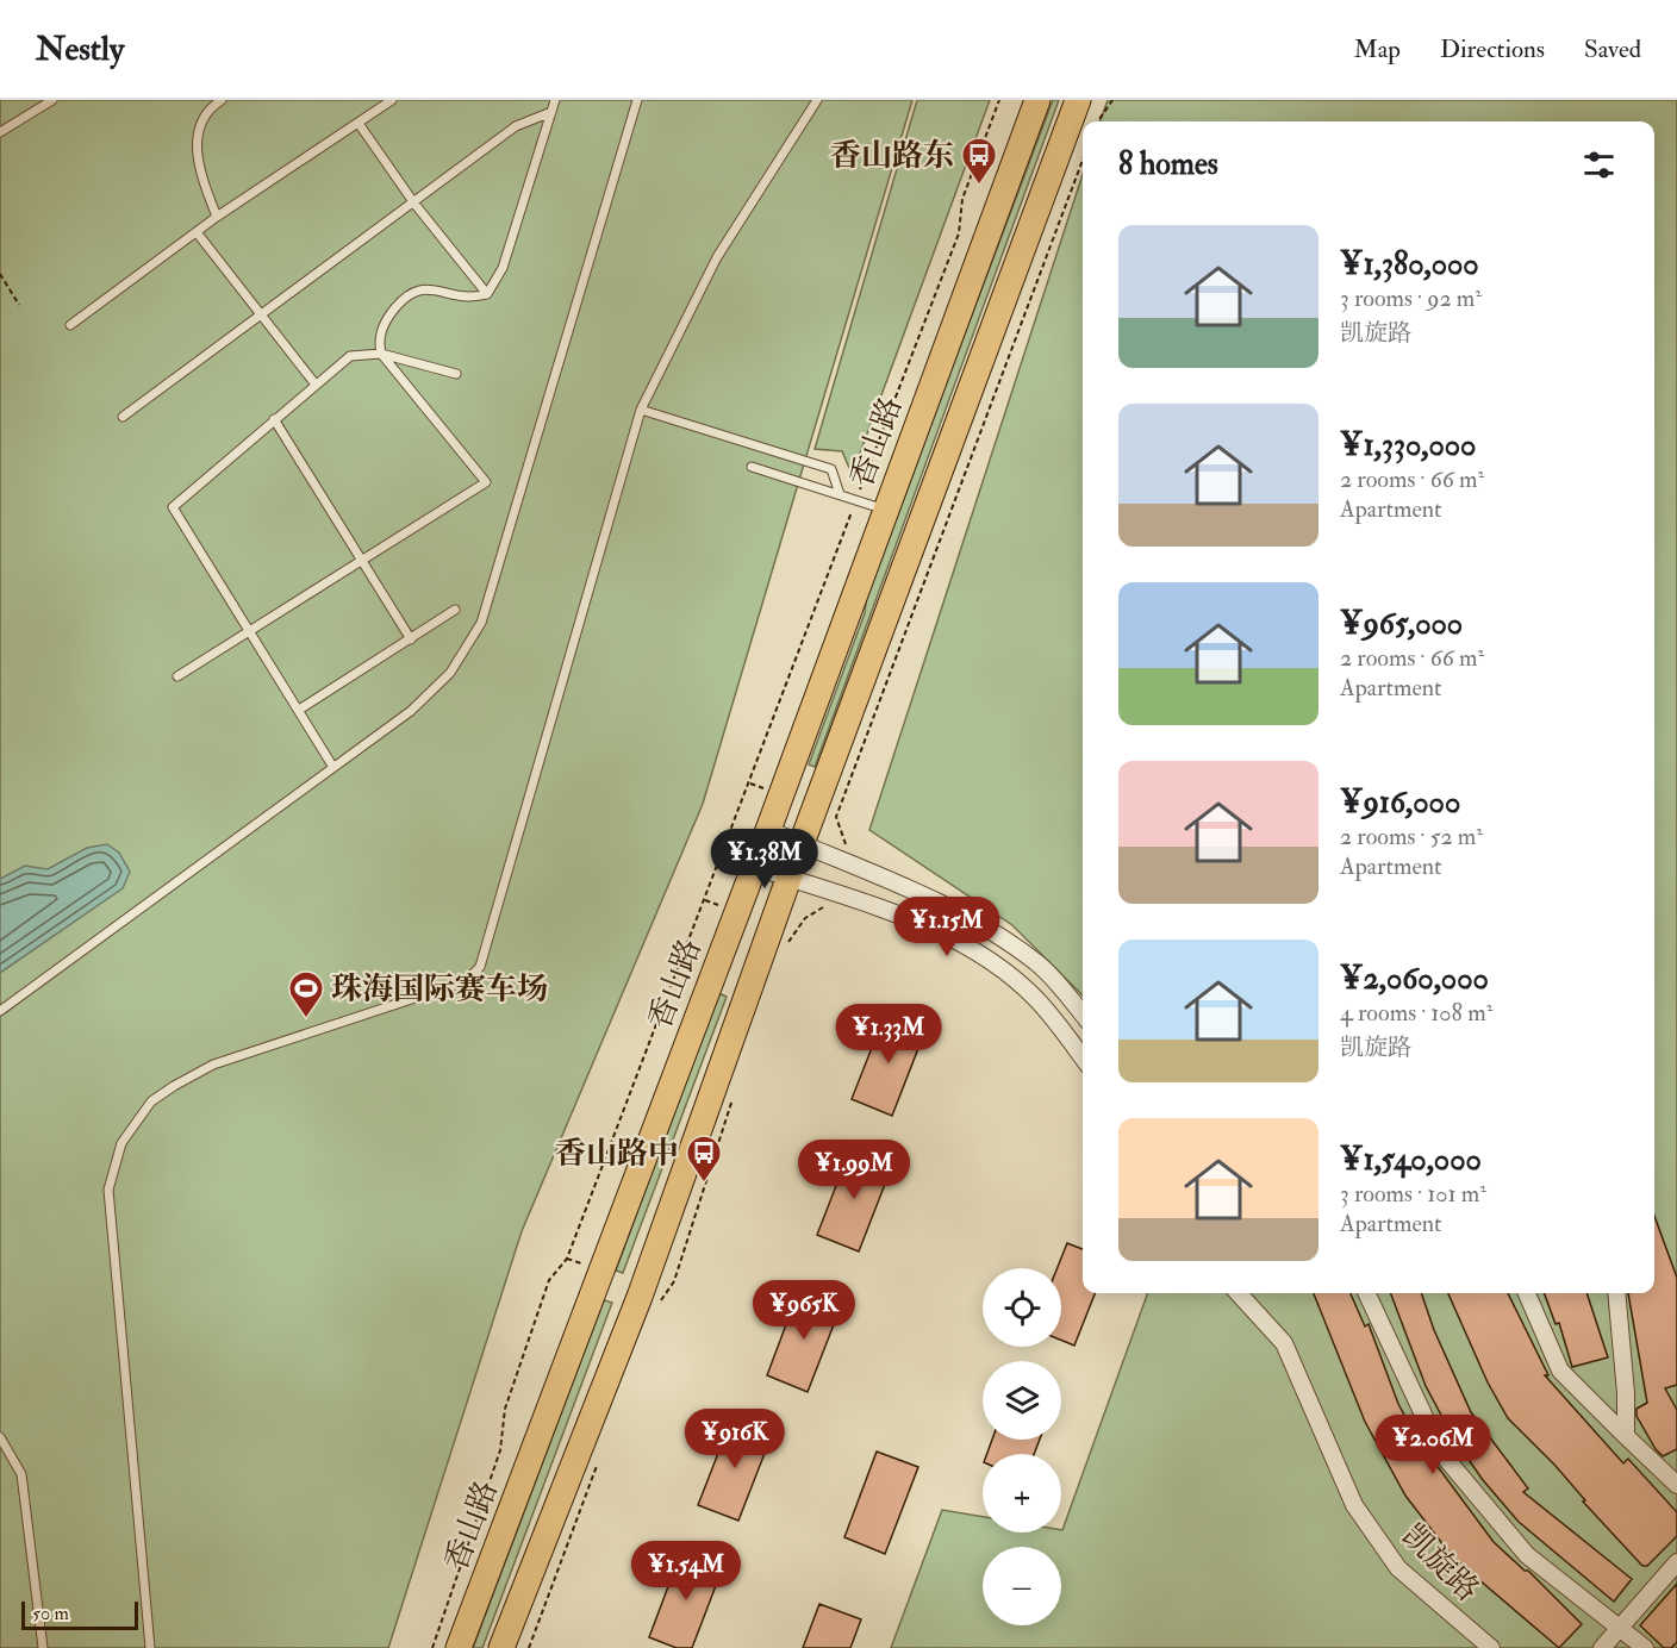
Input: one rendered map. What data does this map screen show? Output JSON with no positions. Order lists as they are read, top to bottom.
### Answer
{
  "streets": {
    "main road": ["香山路"],
    "street": ["凯旋路"]
  },
  "places": {
    "bus stop": ["香山路东", "香山路中"],
    "sports": ["珠海国际赛车场"]
  },
  "scale_bar": "50 m",
  "page": {
    "header": "Nestly",
    "nav": ["Map", "Directions", "Saved"],
    "heading": "8 homes",
    "list": [
      {
        "name": "¥1,380,000",
        "note": "3 rooms · 92 m² · 凯旋路"
      },
      {
        "name": "¥1,330,000",
        "note": "2 rooms · 66 m² · Apartment"
      },
      {
        "name": "¥965,000",
        "note": "2 rooms · 66 m² · Apartment"
      },
      {
        "name": "¥916,000",
        "note": "2 rooms · 52 m² · Apartment"
      },
      {
        "name": "¥2,060,000",
        "note": "4 rooms · 108 m² · 凯旋路"
      },
      {
        "name": "¥1,540,000",
        "note": "3 rooms · 101 m² · Apartment"
      }
    ],
    "price": [
      "¥1.38M",
      "¥1.15M",
      "¥1.33M",
      "¥1.99M",
      "¥965K",
      "¥916K",
      "¥2.06M",
      "¥1.54M"
    ],
    "map_buttons": ["+", "−"],
    "scale": "50 m"
  }
}
